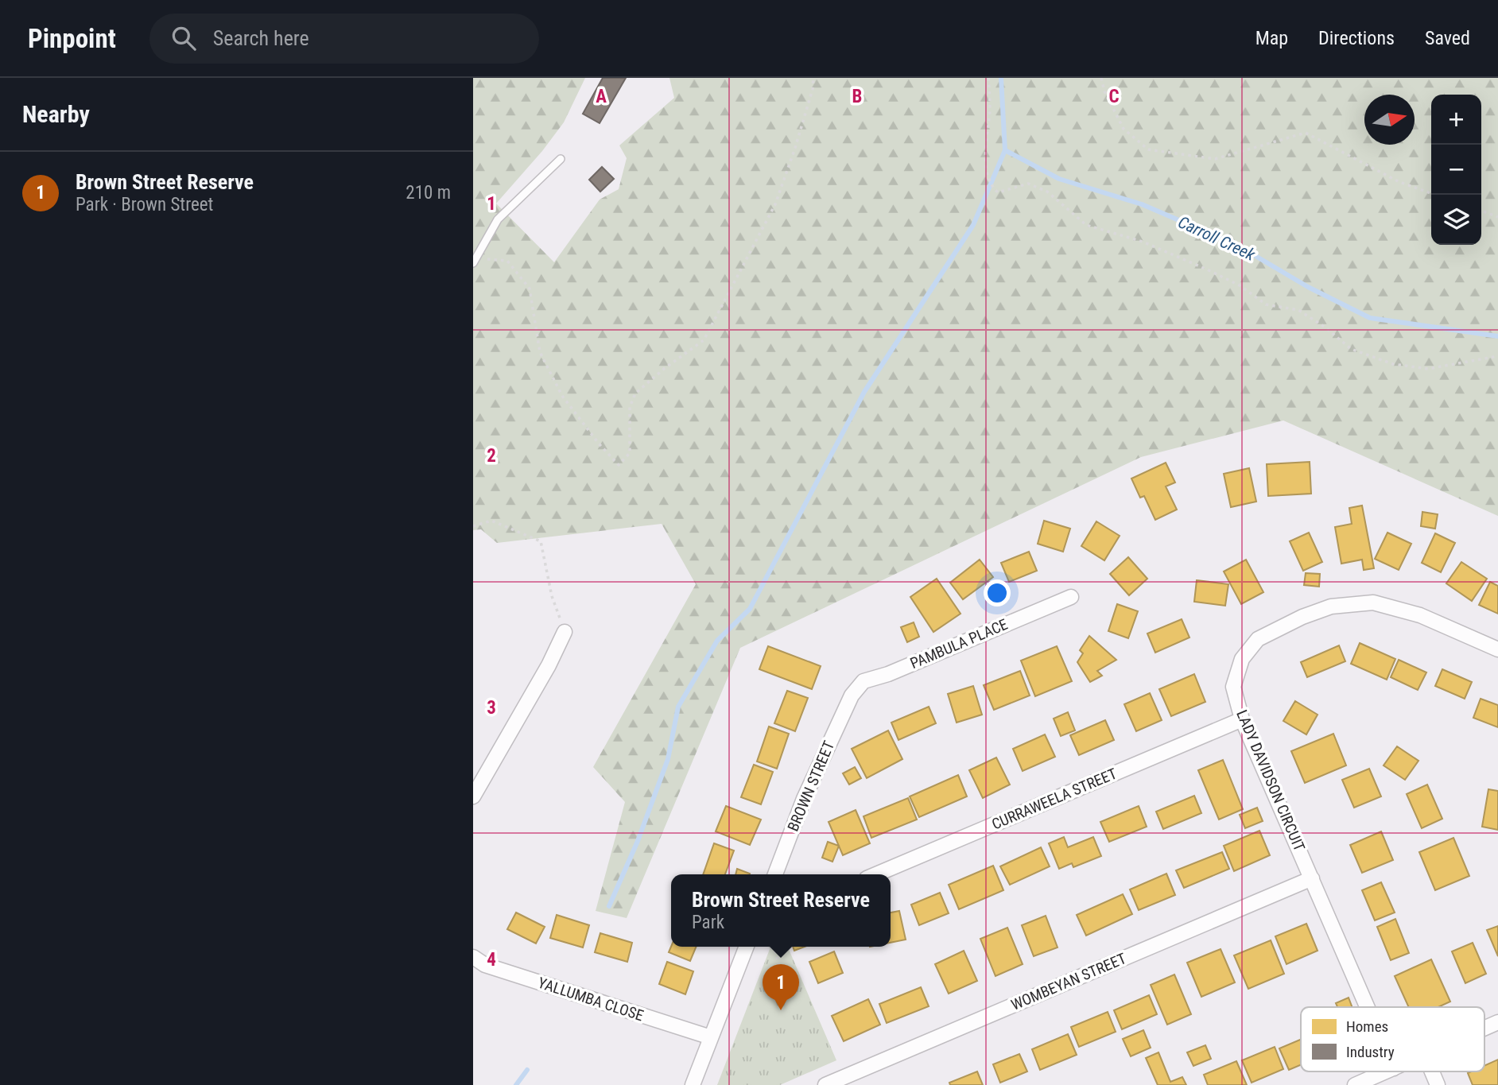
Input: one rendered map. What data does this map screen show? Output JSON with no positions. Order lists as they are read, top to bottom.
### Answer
{
  "streets": {
    "street": [
      "PAMBULA PLACE",
      "LADY DAVIDSON CIRCUIT",
      "BROWN STREET",
      "CURRAWEELA STREET",
      "WOMBEYAN STREET",
      "YALLUMBA CLOSE"
    ]
  },
  "crossings": [
    ["PAMBULA PLACE", "BROWN STREET"],
    ["LADY DAVIDSON CIRCUIT", "CURRAWEELA STREET"],
    ["LADY DAVIDSON CIRCUIT", "WOMBEYAN STREET"]
  ],
  "water": ["Carroll Creek"],
  "legend": ["Homes", "Industry"],
  "north": "right",
  "page": {
    "header": "Pinpoint",
    "search": "Search here",
    "nav": ["Map", "Directions", "Saved"],
    "heading": "Nearby",
    "map_buttons": ["+", "−"],
    "list": [
      {
        "mark": "1",
        "name": "Brown Street Reserve",
        "note": "Park · Brown Street",
        "value": "210 m"
      }
    ],
    "popup": ["Brown Street Reserve", "Park"],
    "pins": "1"
  },
  "grid": {
    "columns": ["A", "B", "C"],
    "rows": [
      "1",
      "2",
      "3",
      "4"
    ]
  }
}
